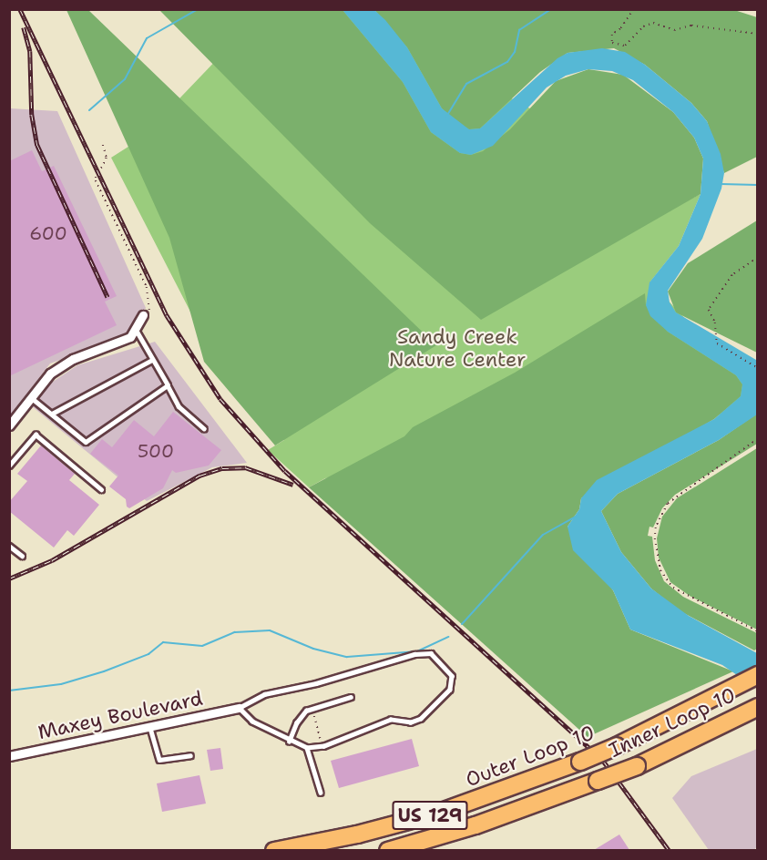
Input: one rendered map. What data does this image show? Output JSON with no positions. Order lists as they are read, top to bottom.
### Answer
{
  "streets": {
    "highway": ["Inner Loop 10", "Outer Loop 10", "US 129"],
    "street": ["Maxey Boulevard"]
  },
  "parks": ["Sandy Creek Nature Center"],
  "house_numbers": ["600", "500"]
}
